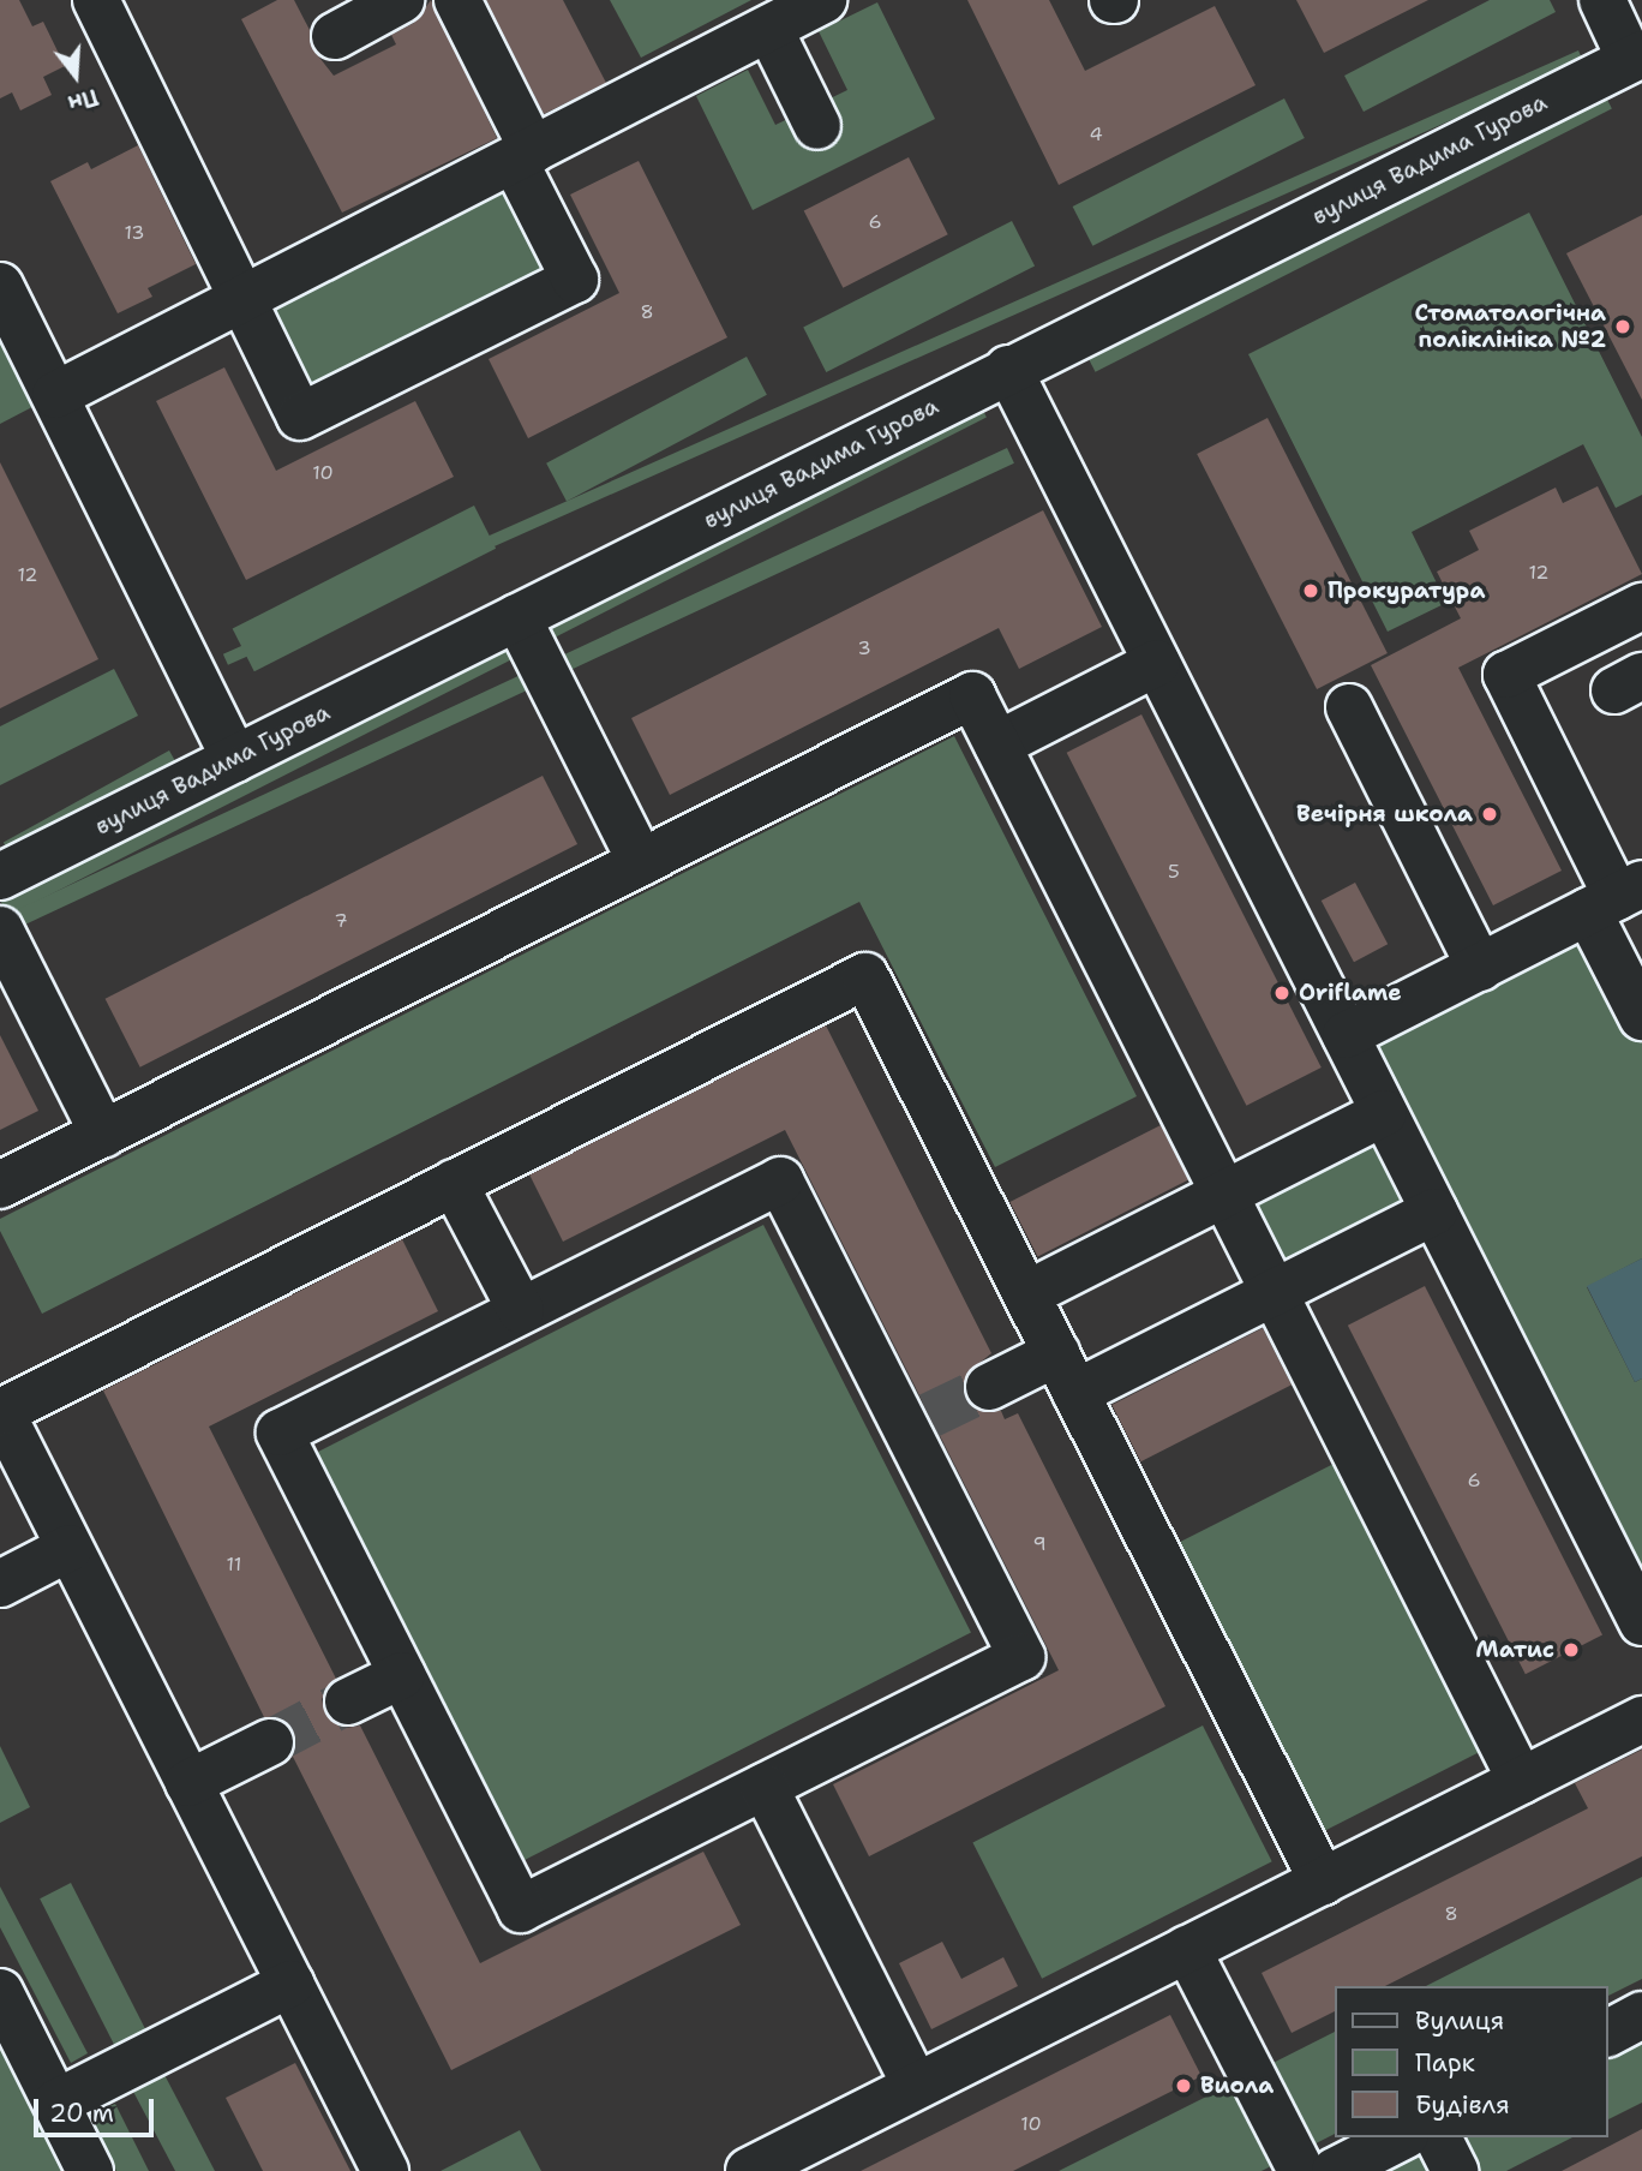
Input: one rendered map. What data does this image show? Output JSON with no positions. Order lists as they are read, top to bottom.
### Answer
{
  "streets": {
    "street": ["вулиця Вадима Гурова"]
  },
  "places": [
    "Стоматологічна поліклініка №2",
    "Прокуратура",
    "Вечірня школа",
    "Oriflame",
    "Матис",
    "Виола"
  ],
  "house_numbers": [
    "4",
    "6",
    "13",
    "8",
    "10",
    "12",
    "12",
    "3",
    "5",
    "7",
    "6",
    "9",
    "11",
    "8",
    "10"
  ],
  "legend": ["Вулиця", "Парк", "Будівля"],
  "scale_bar": "20 m",
  "north": "bottom"
}
